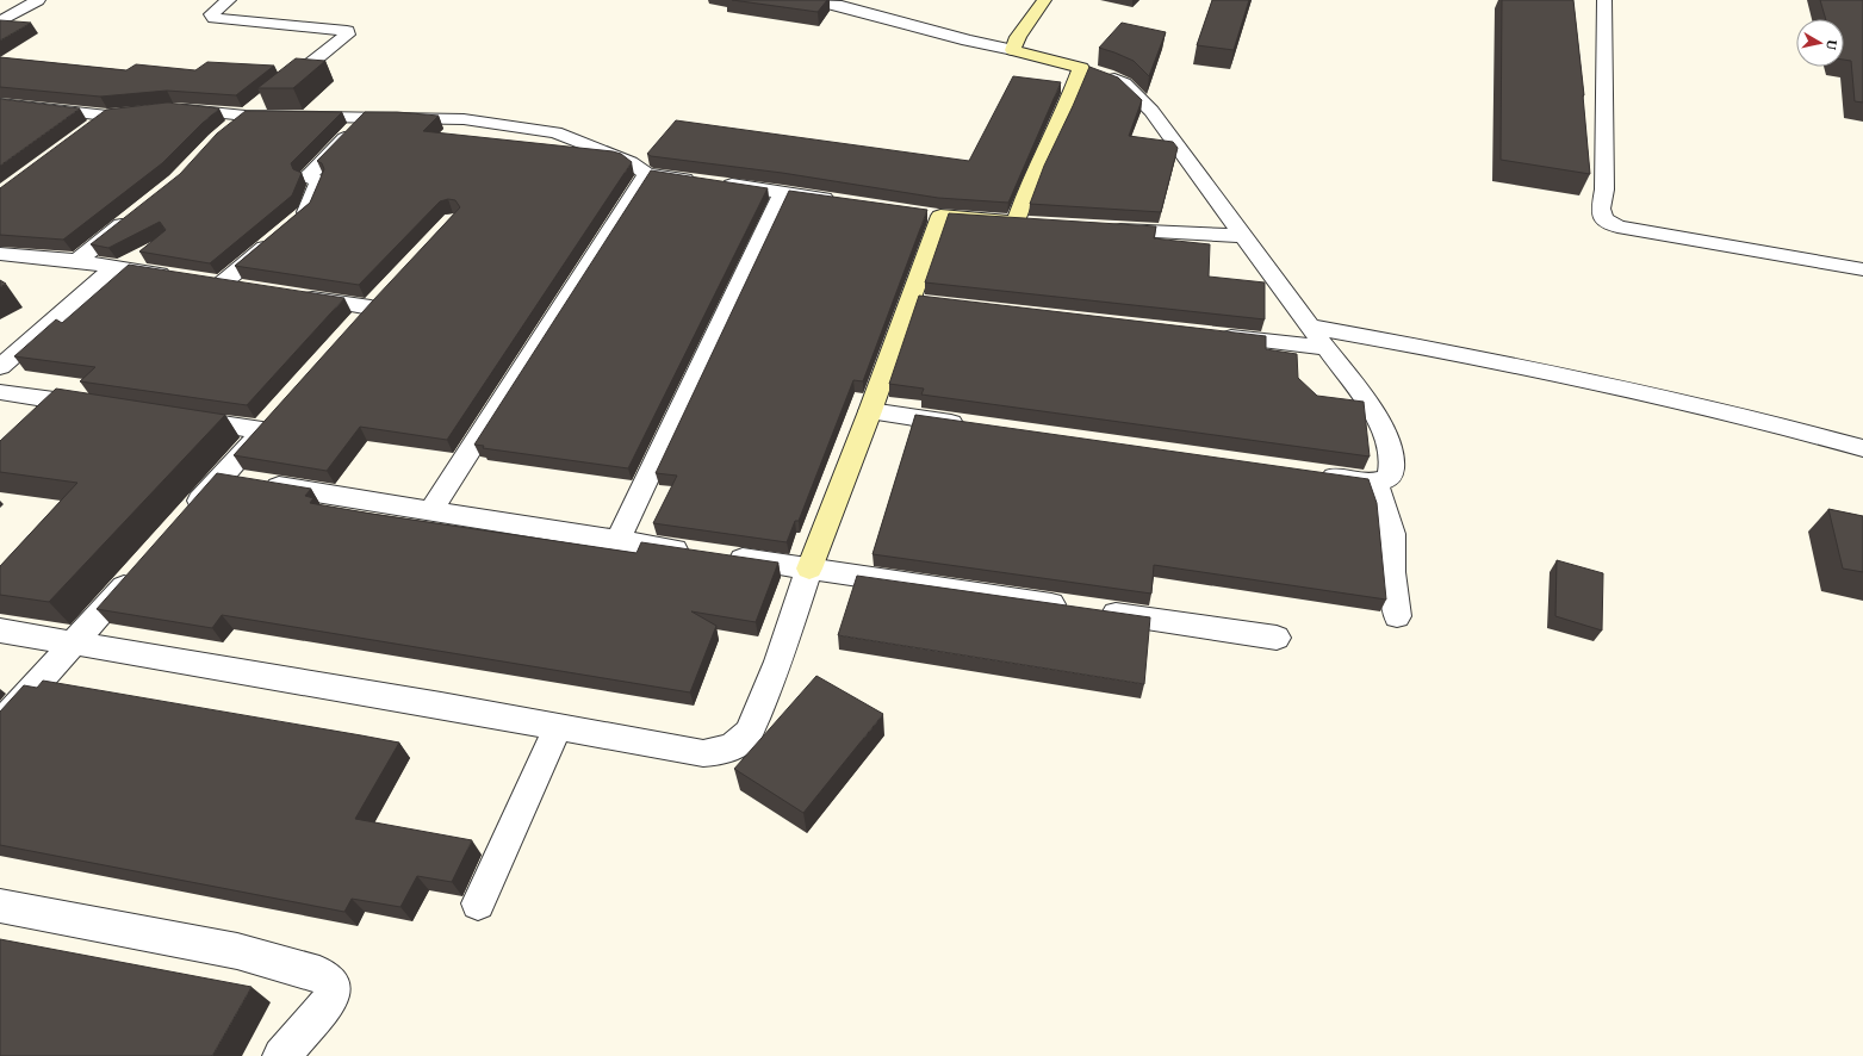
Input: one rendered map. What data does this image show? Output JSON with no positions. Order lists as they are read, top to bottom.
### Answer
{
  "north": "right"
}
